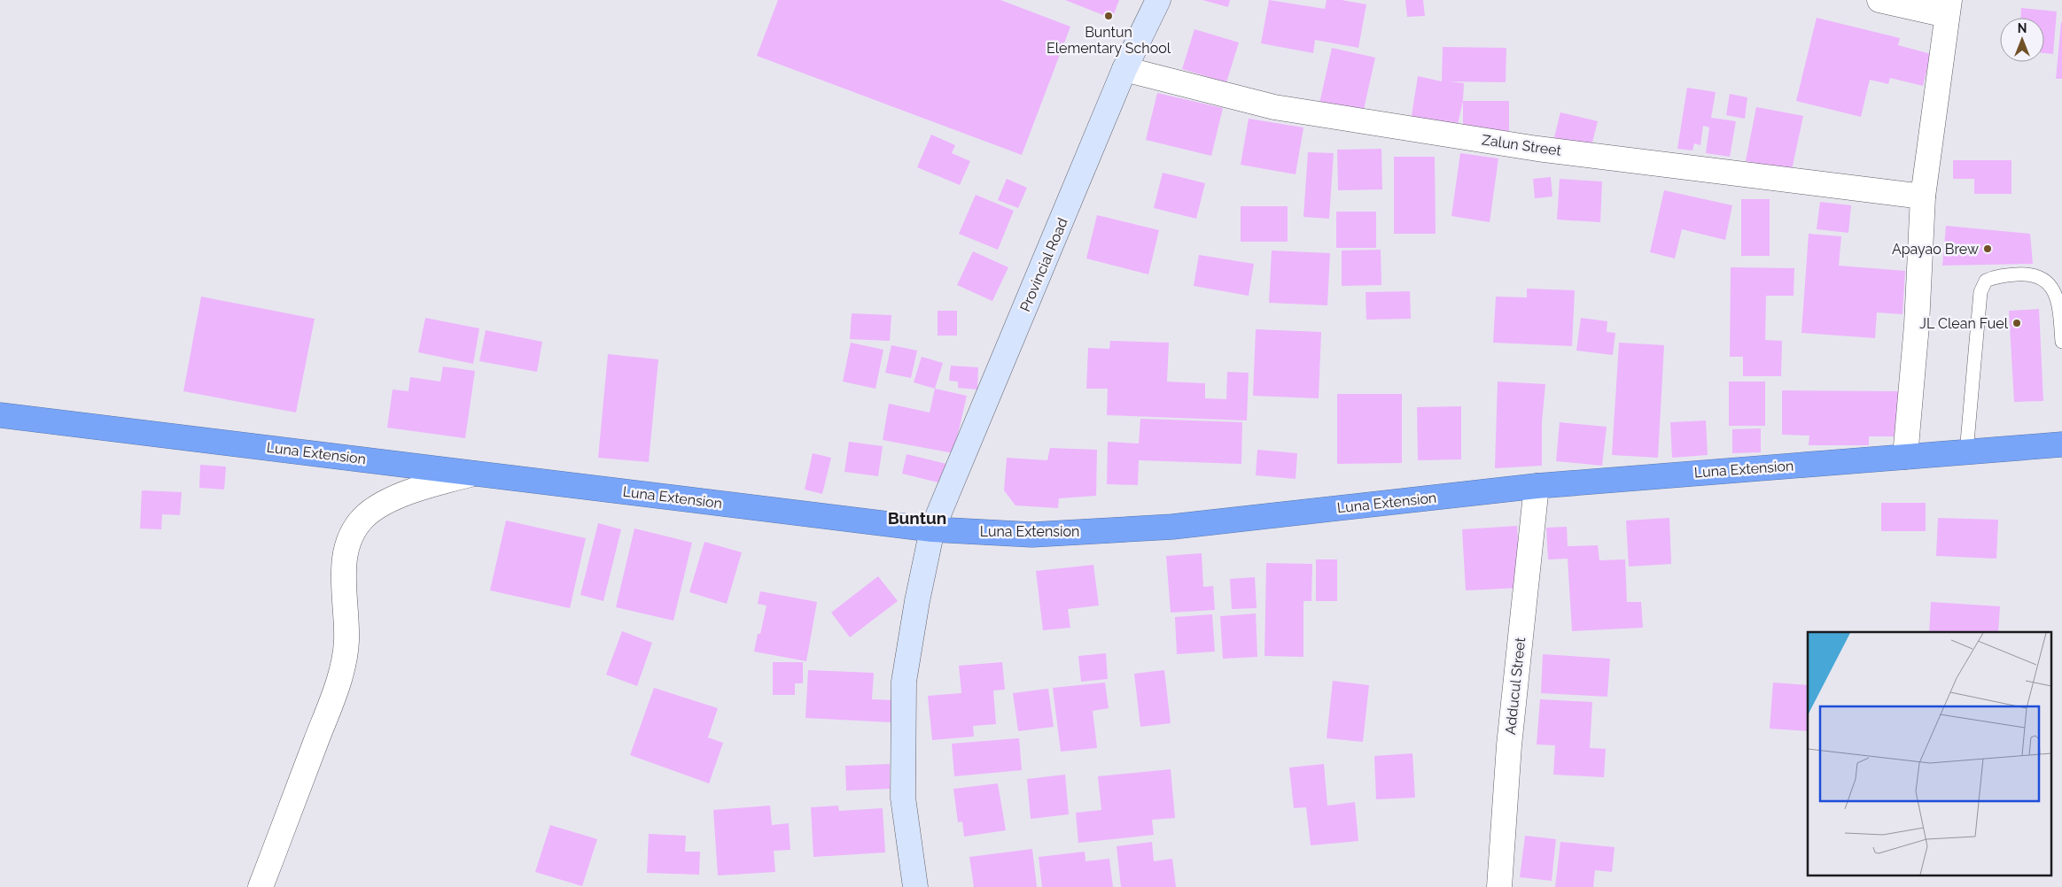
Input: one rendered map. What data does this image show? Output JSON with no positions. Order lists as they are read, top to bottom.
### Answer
{
  "streets": {
    "highway": ["Luna Extension"],
    "main road": ["Provincial Road"],
    "street": ["Zalun Street", "Adducul Street"]
  },
  "crossings": [
    ["Zalun Street", "Provincial Road"],
    ["Provincial Road", "Luna Extension"],
    ["Luna Extension", "Adducul Street"]
  ],
  "districts": ["Buntun"],
  "places": ["Buntun Elementary School", "Apayao Brew", "JL Clean Fuel"],
  "north": "top"
}
